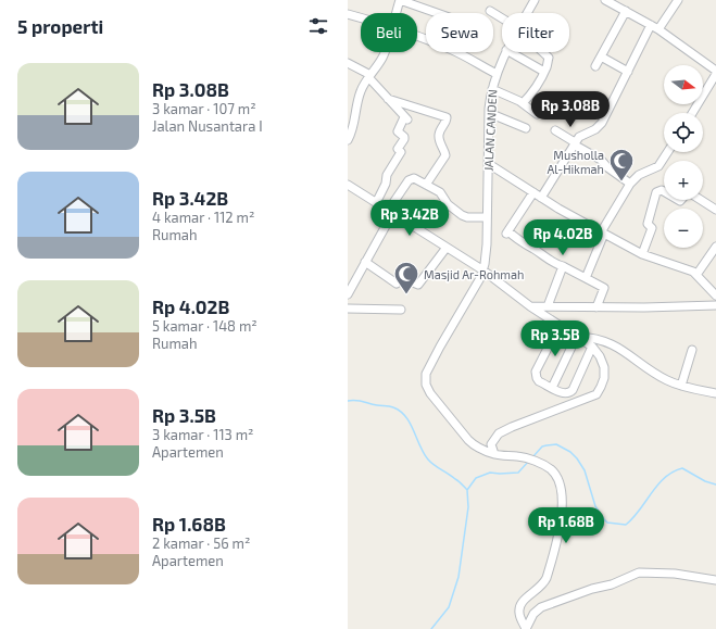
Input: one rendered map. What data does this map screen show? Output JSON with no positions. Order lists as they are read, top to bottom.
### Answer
{
  "streets": {
    "street": ["JALAN CANDEN"]
  },
  "places": {
    "mosque": ["Musholla Al-Hikmah", "Masjid Ar-Rohmah"]
  },
  "north": "right",
  "page": {
    "heading": "5 properti",
    "chip": ["Beli", "Sewa", "Filter"],
    "list": [
      {
        "name": "Rp 3.08B",
        "note": "3 kamar · 107 m² · Jalan Nusantara I"
      },
      {
        "name": "Rp 3.42B",
        "note": "4 kamar · 112 m² · Rumah"
      },
      {
        "name": "Rp 4.02B",
        "note": "5 kamar · 148 m² · Rumah"
      },
      {
        "name": "Rp 3.5B",
        "note": "3 kamar · 113 m² · Apartemen"
      },
      {
        "name": "Rp 1.68B",
        "note": "2 kamar · 56 m² · Apartemen"
      }
    ],
    "map_buttons": ["+", "−"],
    "price": [
      "Rp 3.08B",
      "Rp 3.42B",
      "Rp 4.02B",
      "Rp 3.5B",
      "Rp 1.68B"
    ]
  }
}
